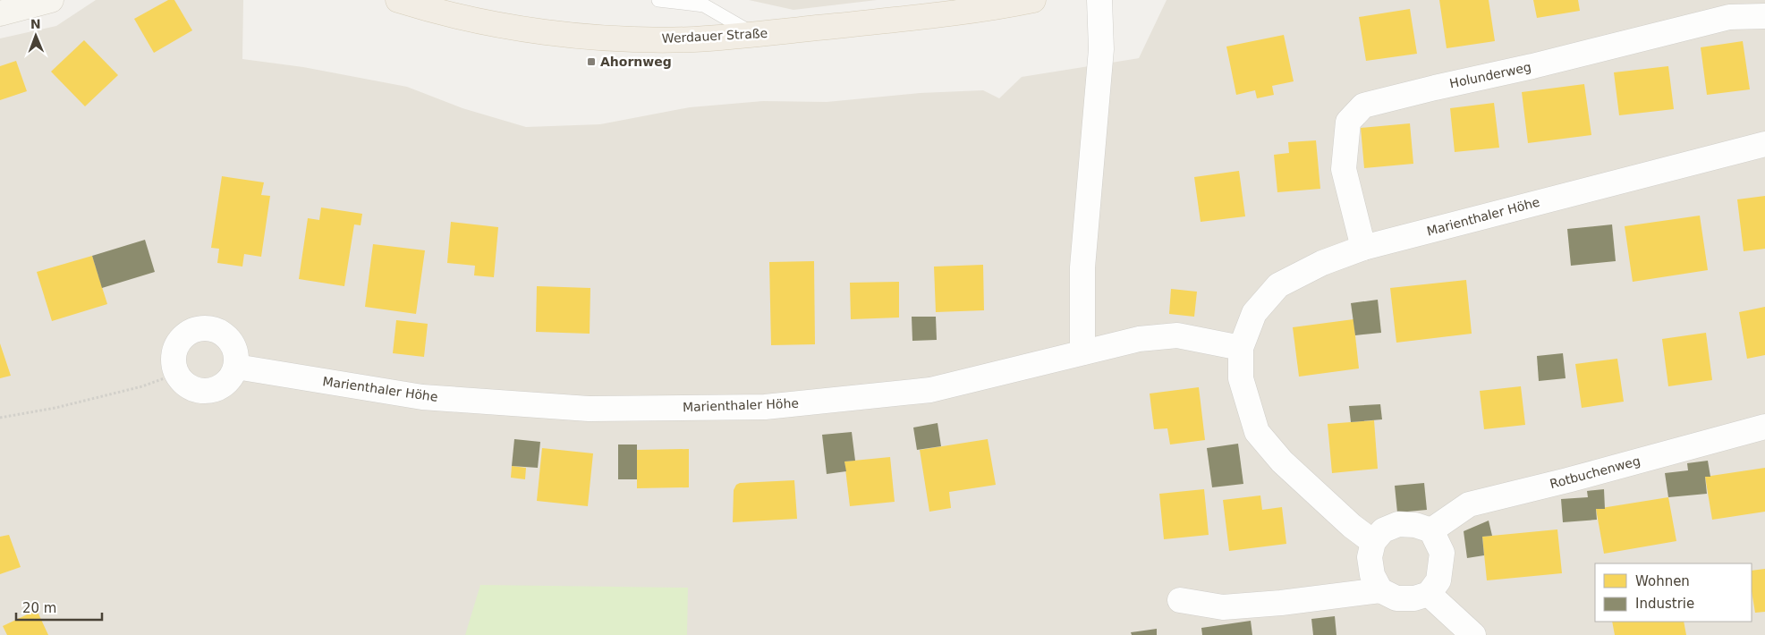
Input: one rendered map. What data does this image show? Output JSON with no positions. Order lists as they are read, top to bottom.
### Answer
{
  "streets": {
    "main road": ["Werdauer Straße"],
    "street": ["Holunderweg", "Marienthaler Höhe", "Rotbuchenweg"]
  },
  "crossings": [
    ["Holunderweg", "Marienthaler Höhe"],
    ["Marienthaler Höhe", "Rotbuchenweg"]
  ],
  "places": {
    "transit": ["Ahornweg"]
  },
  "legend": ["Wohnen", "Industrie"],
  "scale_bar": "20 m",
  "north": "top"
}
